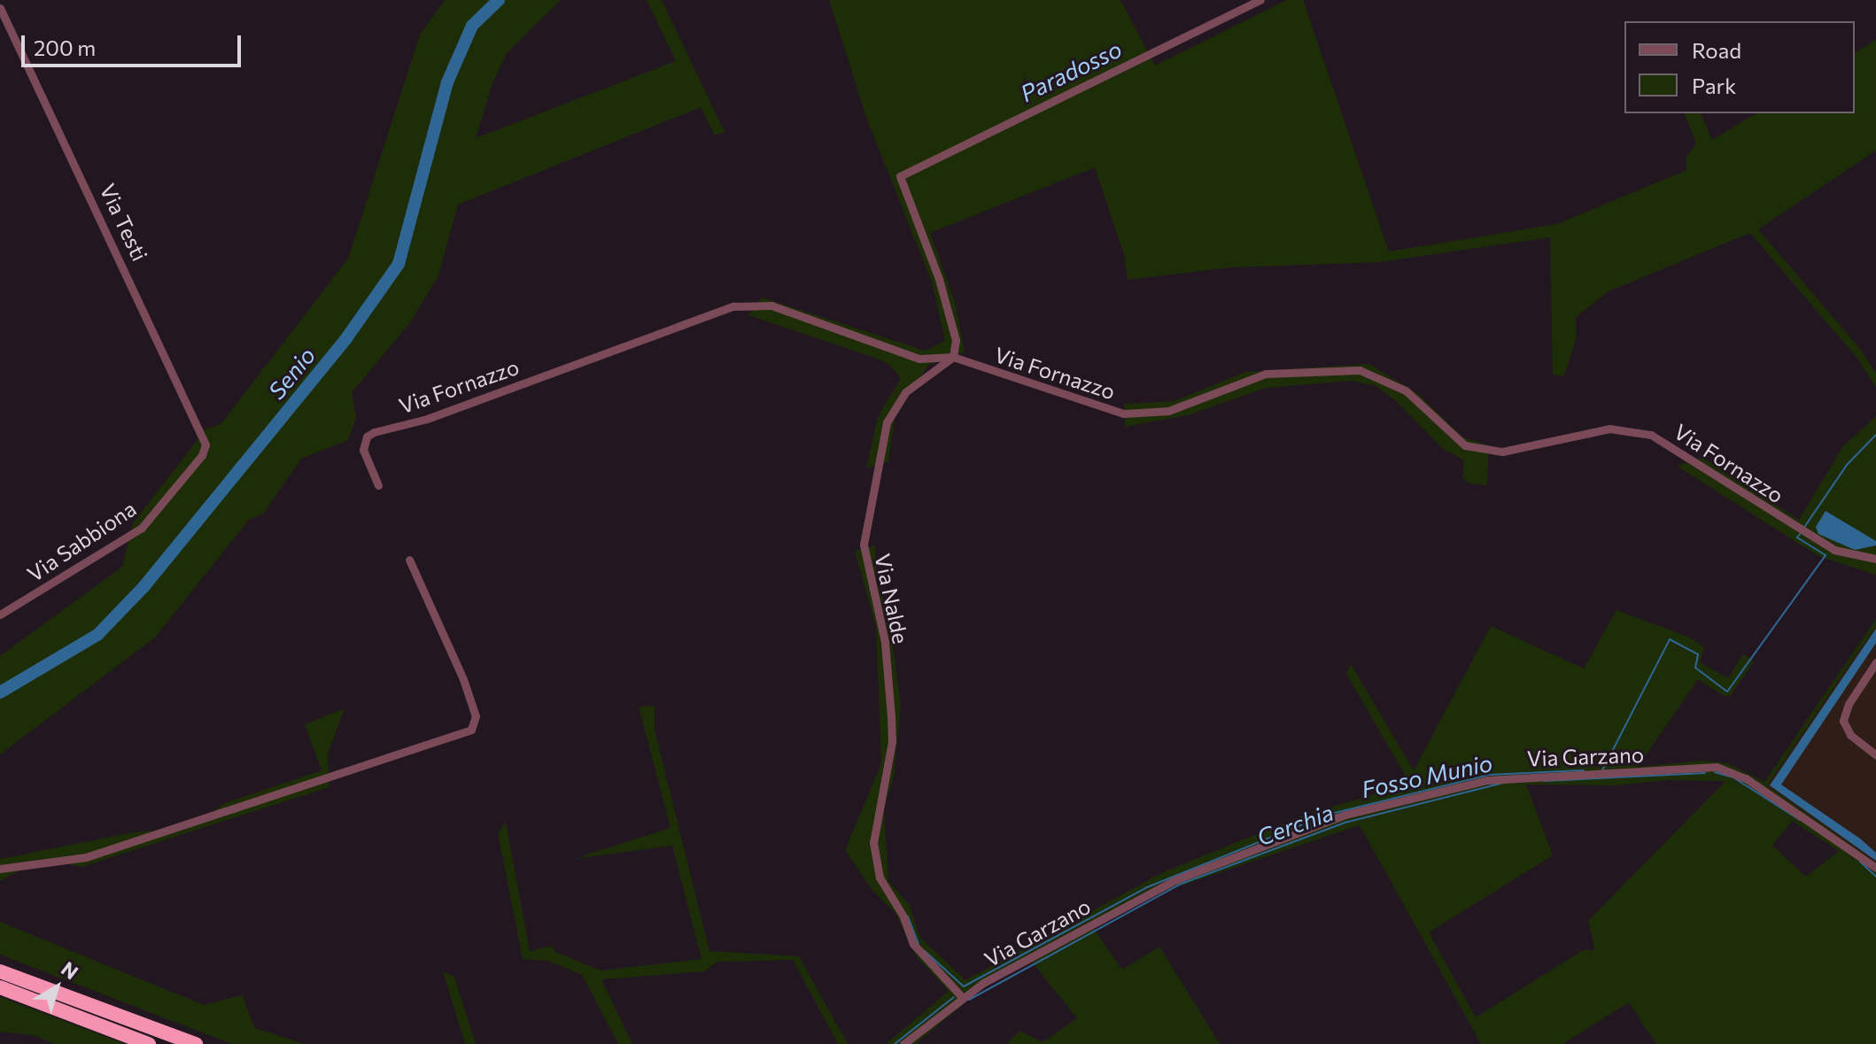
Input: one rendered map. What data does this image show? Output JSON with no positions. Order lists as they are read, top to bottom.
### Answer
{
  "streets": {
    "street": [
      "Via Testi",
      "Via Fornazzo",
      "Via Sabbiona",
      "Via Nalde",
      "Via Garzano"
    ]
  },
  "crossings": [
    ["Via Testi", "Via Sabbiona"],
    ["Via Fornazzo", "Via Nalde"],
    ["Via Nalde", "Via Garzano"]
  ],
  "water": [
    "Paradosso",
    "Senio",
    "Fosso Munio",
    "Cerchia"
  ],
  "legend": ["Road", "Park"],
  "scale_bar": "200 m",
  "north": "top right"
}
